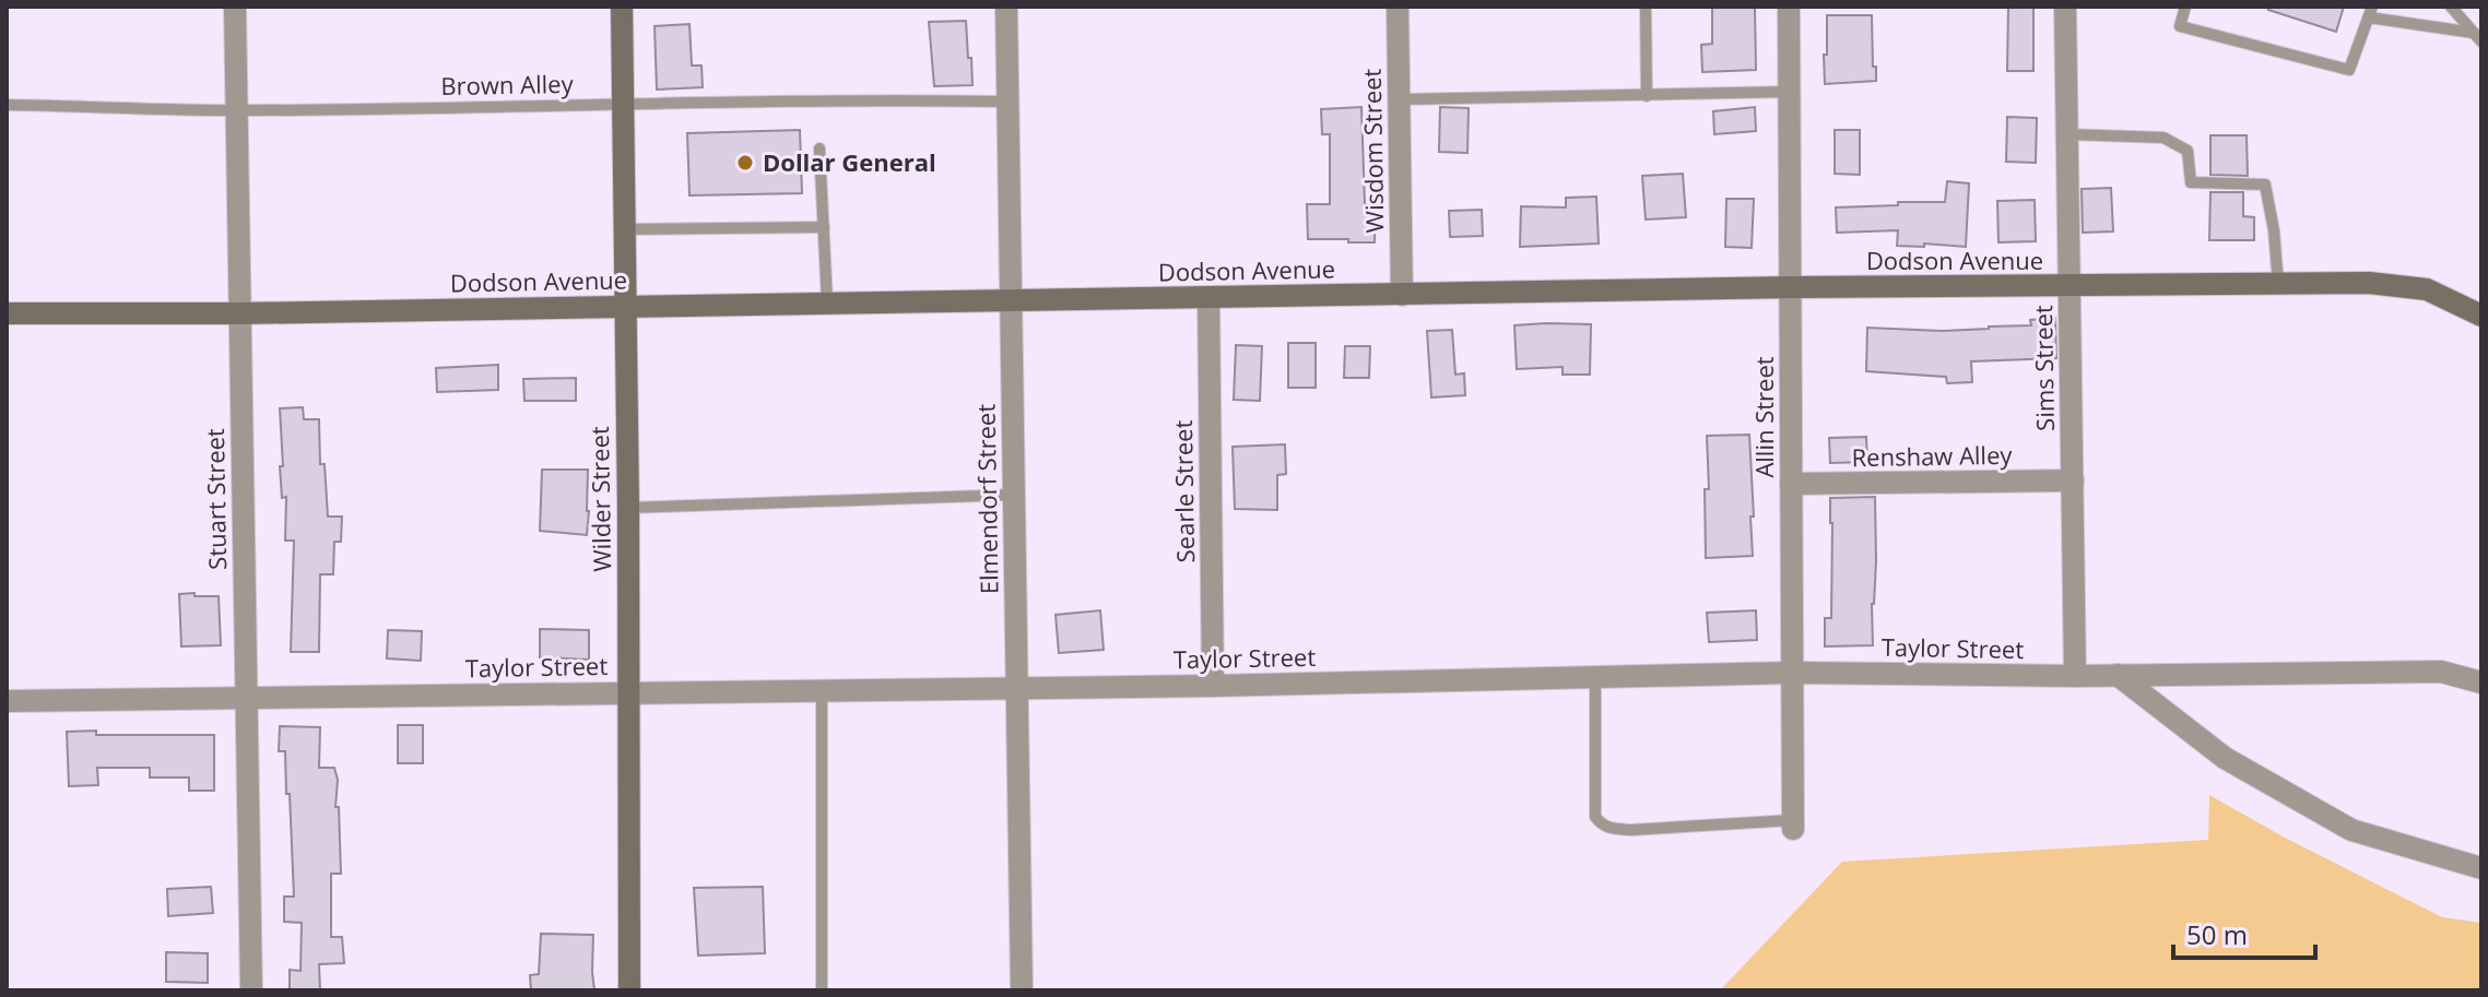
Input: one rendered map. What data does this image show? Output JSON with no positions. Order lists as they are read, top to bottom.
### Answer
{
  "streets": {
    "street": [
      "Wisdom Street",
      "Dodson Avenue",
      "Sims Street",
      "Allin Street",
      "Renshaw Alley",
      "Searle Street",
      "Stuart Street",
      "Wilder Street",
      "Elmendorf Street",
      "Taylor Street"
    ],
    "lane": ["Brown Alley"]
  },
  "crossings": [
    ["Brown Alley", "Stuart Street"],
    ["Brown Alley", "Wilder Street"],
    ["Brown Alley", "Elmendorf Street"],
    ["Wisdom Street", "Dodson Avenue"],
    ["Dodson Avenue", "Sims Street"],
    ["Dodson Avenue", "Allin Street"],
    ["Dodson Avenue", "Searle Street"],
    ["Dodson Avenue", "Stuart Street"],
    ["Dodson Avenue", "Wilder Street"],
    ["Dodson Avenue", "Elmendorf Street"],
    ["Sims Street", "Renshaw Alley"],
    ["Sims Street", "Taylor Street"],
    ["Allin Street", "Renshaw Alley"],
    ["Allin Street", "Taylor Street"],
    ["Searle Street", "Taylor Street"],
    ["Stuart Street", "Taylor Street"],
    ["Wilder Street", "Taylor Street"],
    ["Elmendorf Street", "Taylor Street"]
  ],
  "places": ["Dollar General"],
  "scale_bar": "50 m"
}
